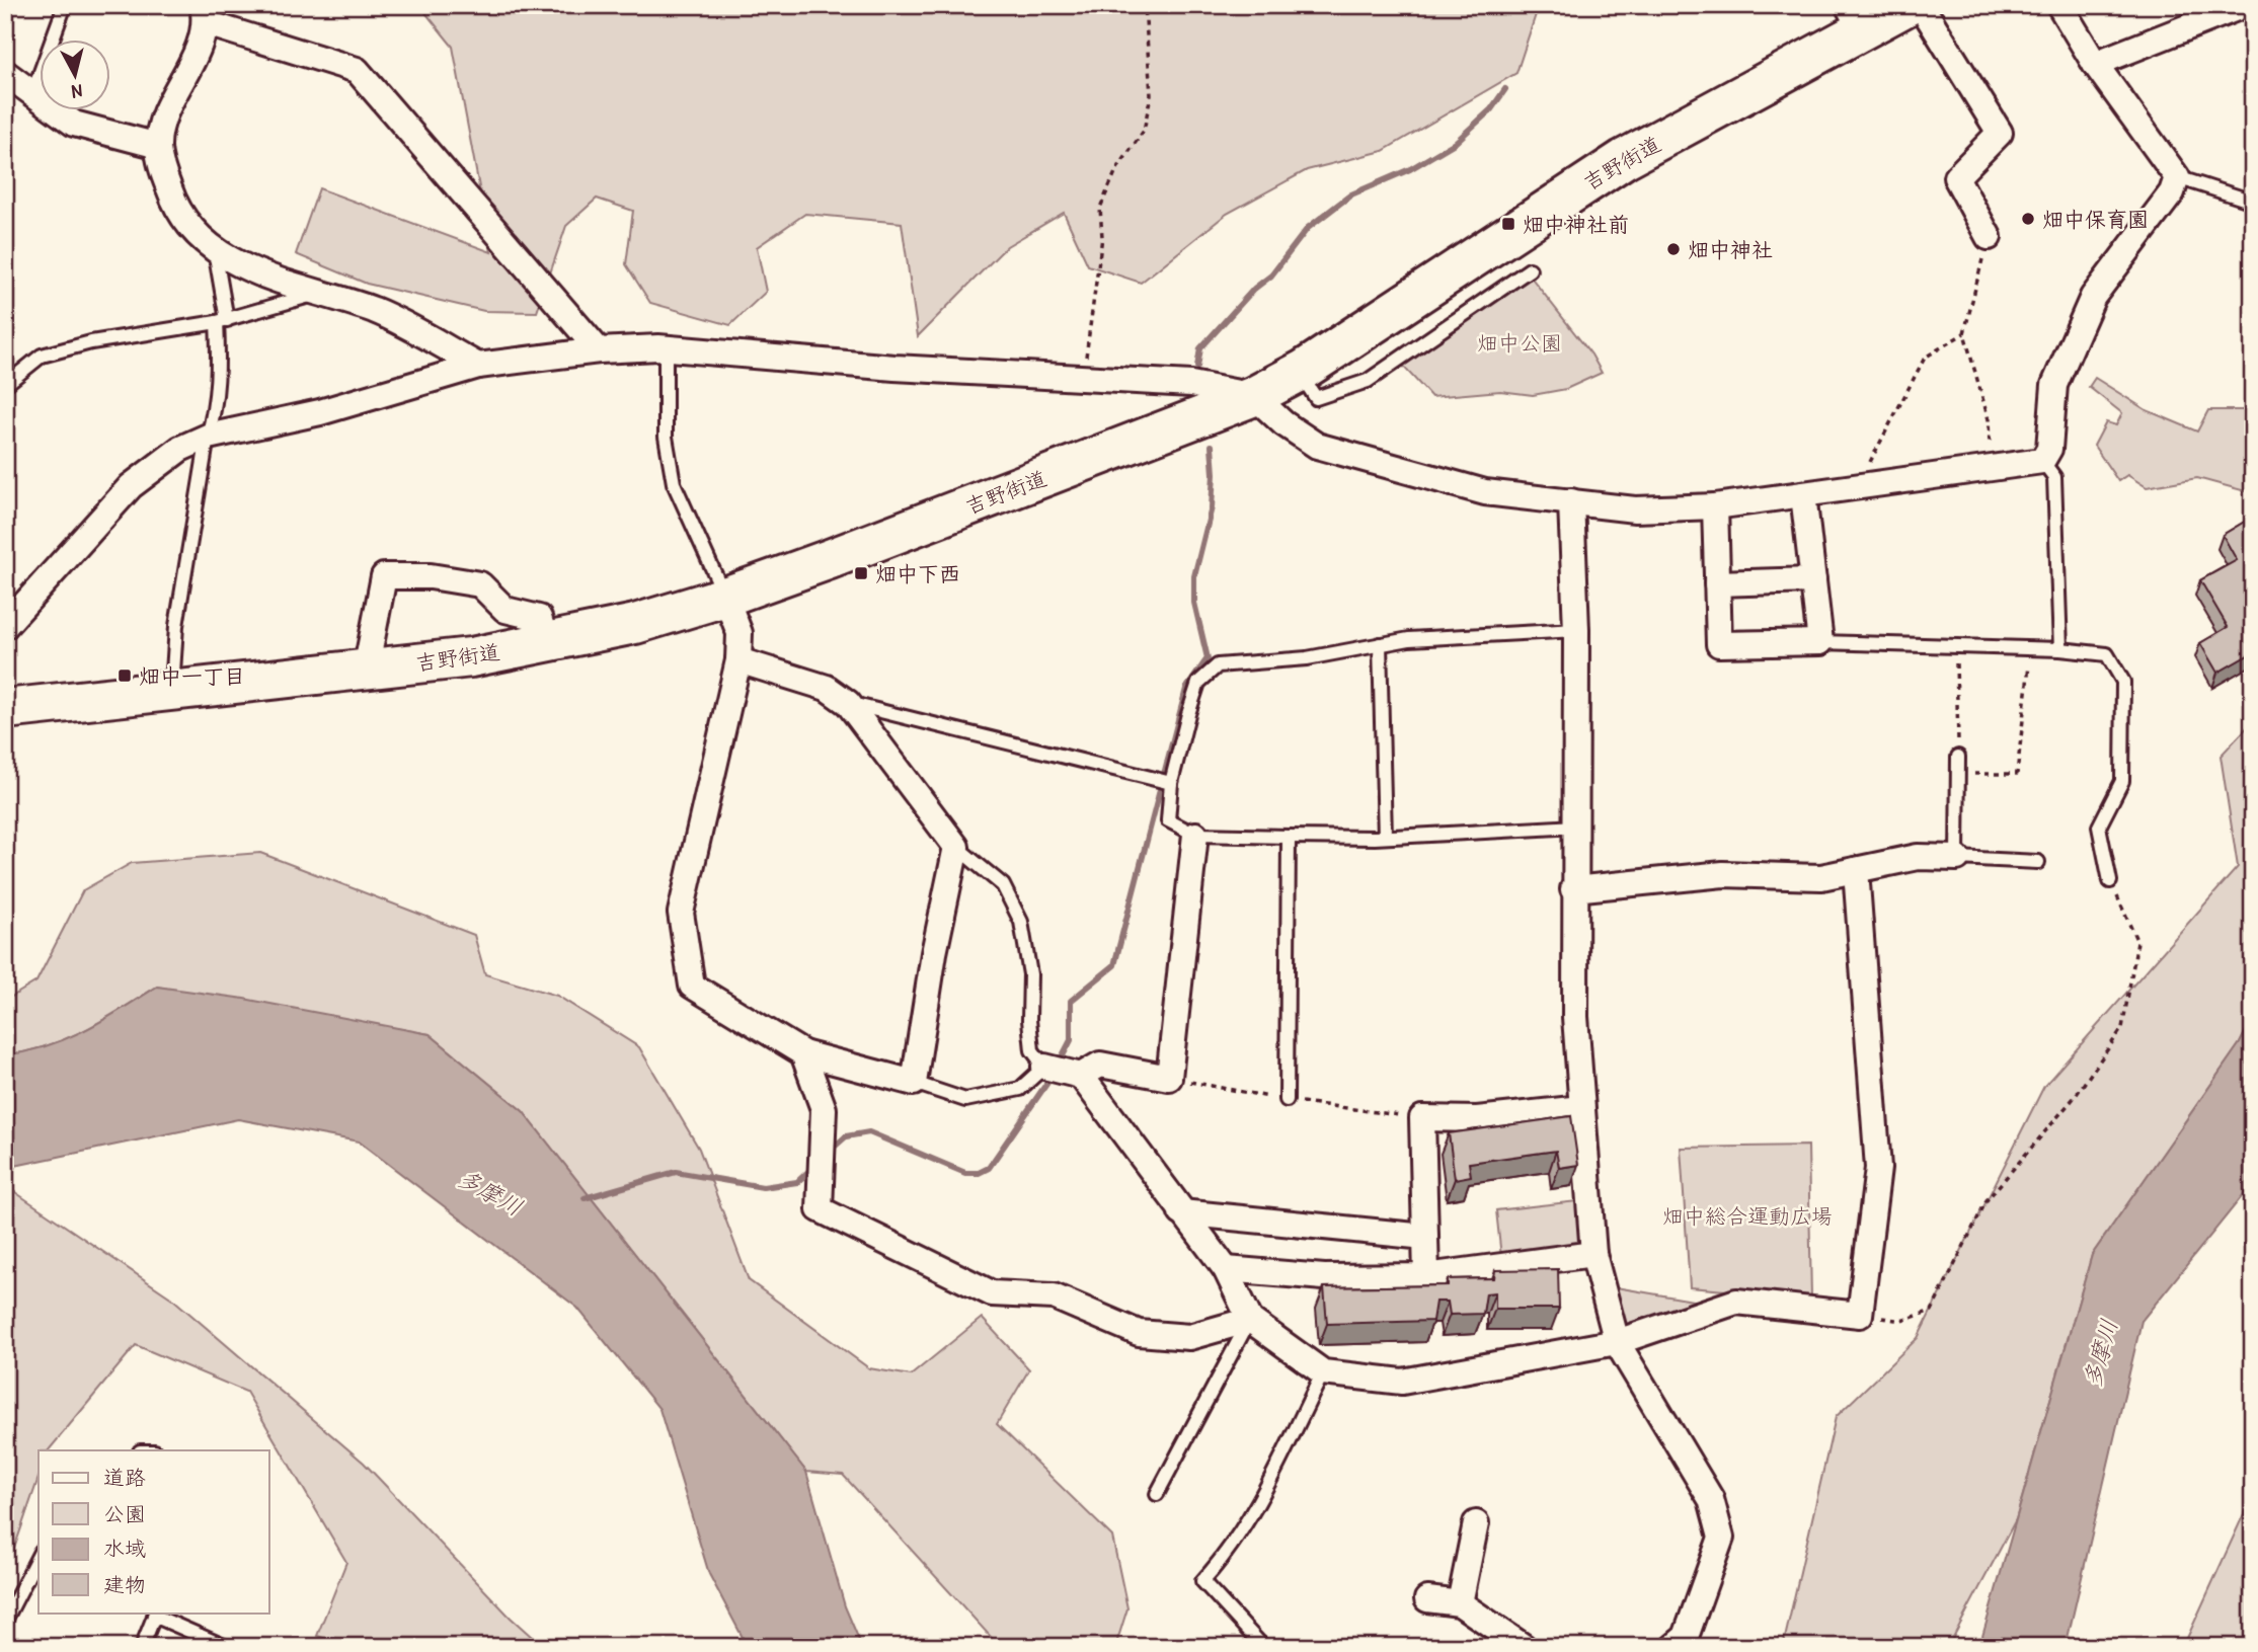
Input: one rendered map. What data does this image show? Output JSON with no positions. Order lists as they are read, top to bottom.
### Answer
{
  "streets": {
    "main road": ["吉野街道"]
  },
  "water": ["多摩川"],
  "parks": ["畑中公園", "畑中総合運動広場"],
  "places": {
    "other": ["畑中保育園", "畑中神社"],
    "transit": ["畑中神社前", "畑中下西", "畑中一丁目"]
  },
  "legend": [
    "道路",
    "公園",
    "水域",
    "建物"
  ],
  "north": "bottom"
}
